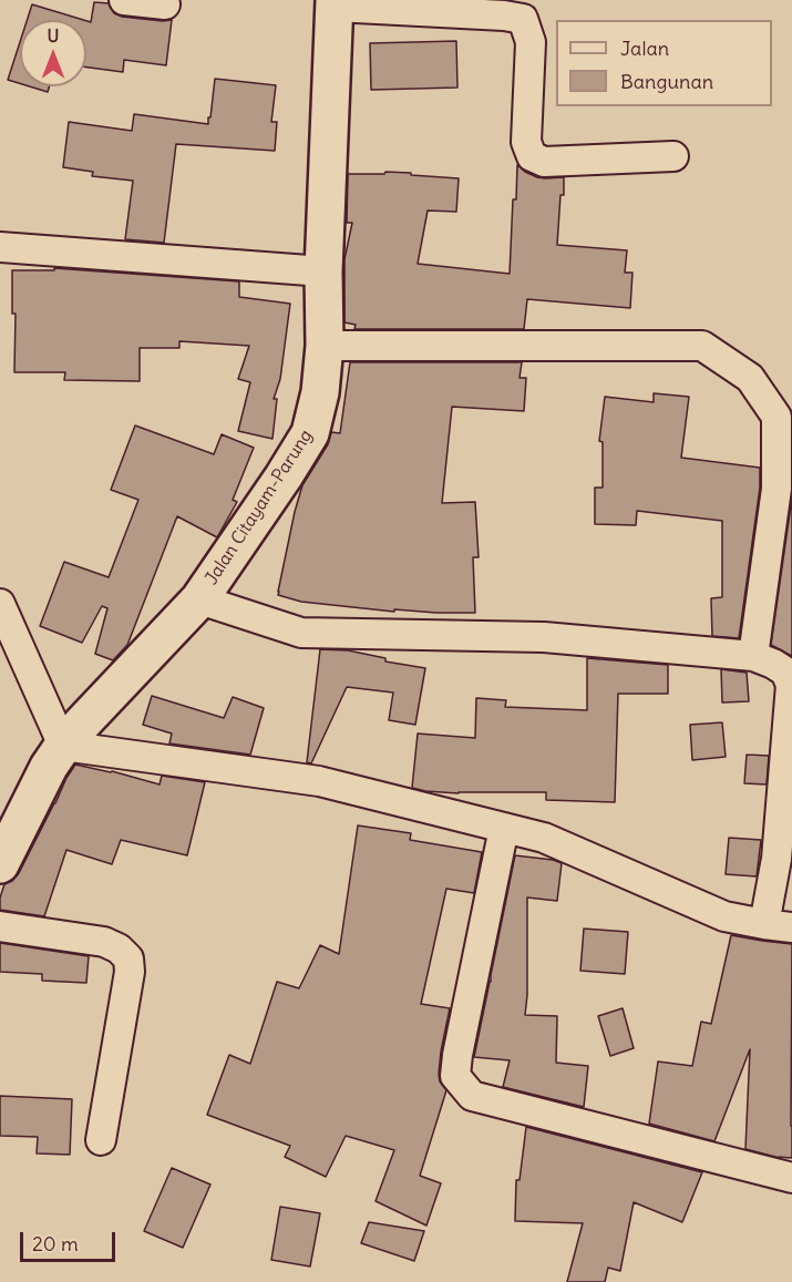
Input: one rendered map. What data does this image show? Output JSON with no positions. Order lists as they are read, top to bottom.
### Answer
{
  "streets": {
    "street": ["Jalan Citayam-Parung"]
  },
  "legend": ["Jalan", "Bangunan"],
  "scale_bar": "20 m",
  "north": "top"
}
